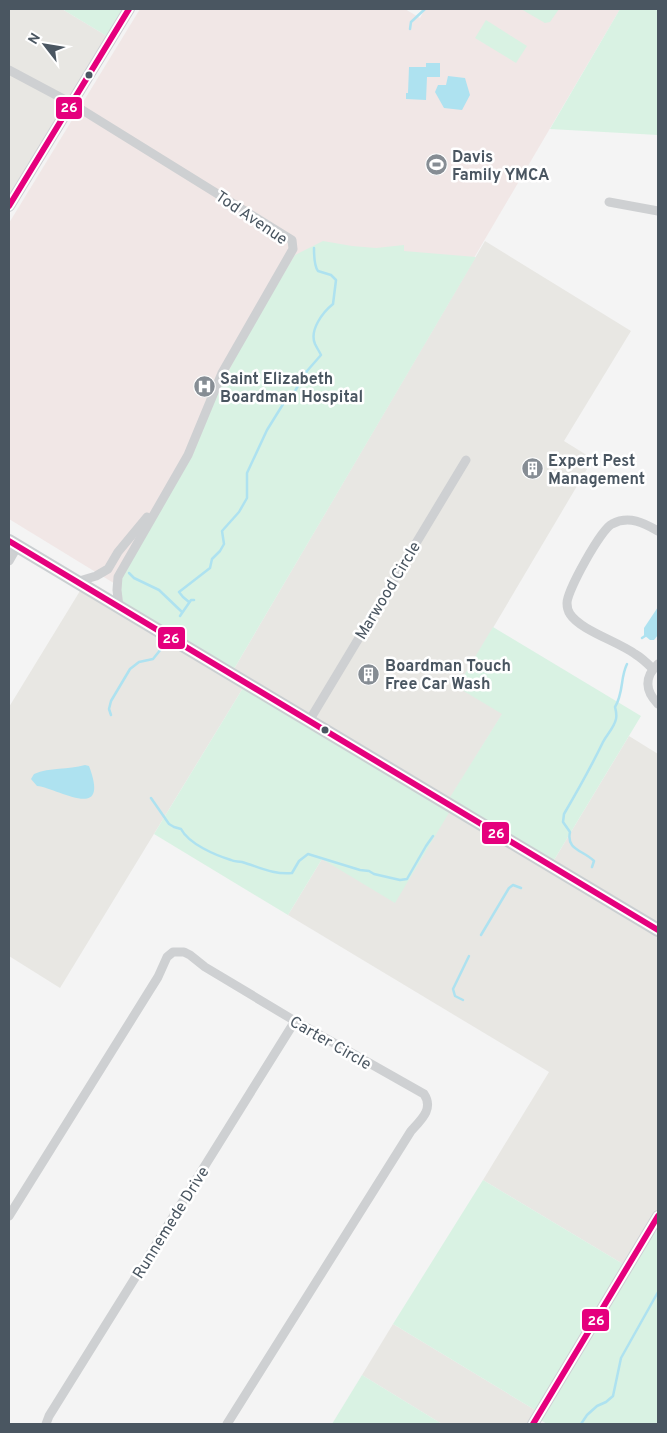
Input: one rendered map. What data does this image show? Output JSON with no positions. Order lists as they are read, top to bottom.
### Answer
{
  "streets": {
    "street": [
      "Tod Avenue",
      "Marwood Circle",
      "Carter Circle",
      "Runnemede Drive"
    ]
  },
  "crossings": [
    ["Carter Circle", "Runnemede Drive"]
  ],
  "places": {
    "sports": ["Davis Family YMCA"],
    "hospital": ["Saint Elizabeth Boardman Hospital"],
    "building": ["Expert Pest Management", "Boardman Touch Free Car Wash"]
  },
  "lines": ["transit line 26"],
  "north": "top left"
}
